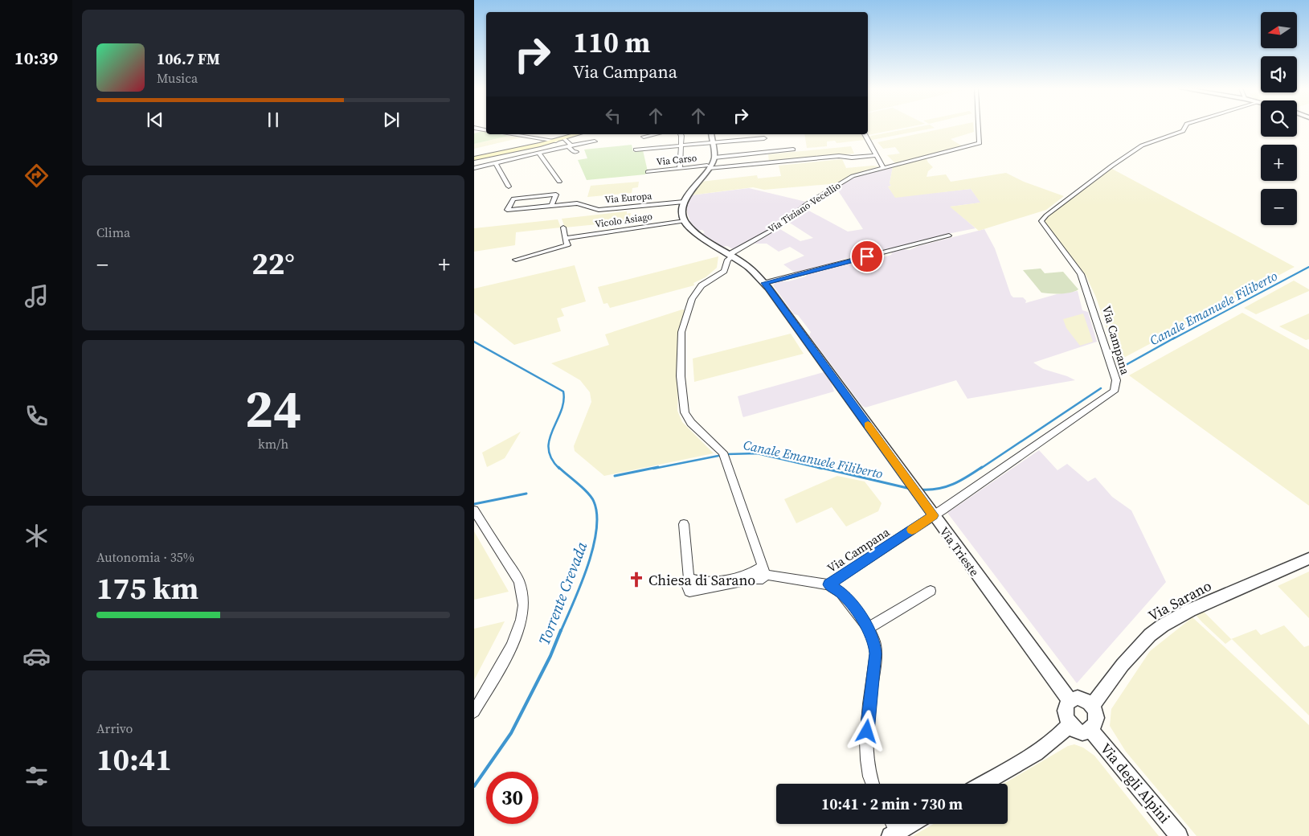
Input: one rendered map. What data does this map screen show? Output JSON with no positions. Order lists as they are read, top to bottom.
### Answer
{
  "streets": {
    "street": [
      "Via Carso",
      "Via Europa",
      "Via Tiziano Vecellio",
      "Vicolo Asiago",
      "Via Campana",
      "Via Trieste",
      "Via Sarano",
      "Via degli Alpini"
    ]
  },
  "crossings": [
    ["Via Tiziano Vecellio", "Via Trieste"],
    ["Vicolo Asiago", "Via Trieste"],
    ["Via Campana", "Via Trieste"],
    ["Via Trieste", "Via Sarano"],
    ["Via Trieste", "Via degli Alpini"],
    ["Via Sarano", "Via degli Alpini"]
  ],
  "water": ["Canale Emanuele Filiberto", "Torrente Crevada"],
  "places": {
    "church": ["Chiesa di Sarano"]
  },
  "north": "left",
  "page": {
    "tabs": "10:39",
    "map_buttons": ["+", "−"],
    "turn": ["110 m", "Via Campana"],
    "song": ["106.7 FM", "Musica"],
    "tile": [
      "Clima",
      ["24", "km/h"],
      ["Autonomia · 35%", "175 km"],
      ["Arrivo", "10:41"]
    ],
    "heat": ["−", "22°", "+"],
    "limit": "30",
    "trip": "10:41 · 2 min · 730 m"
  }
}
